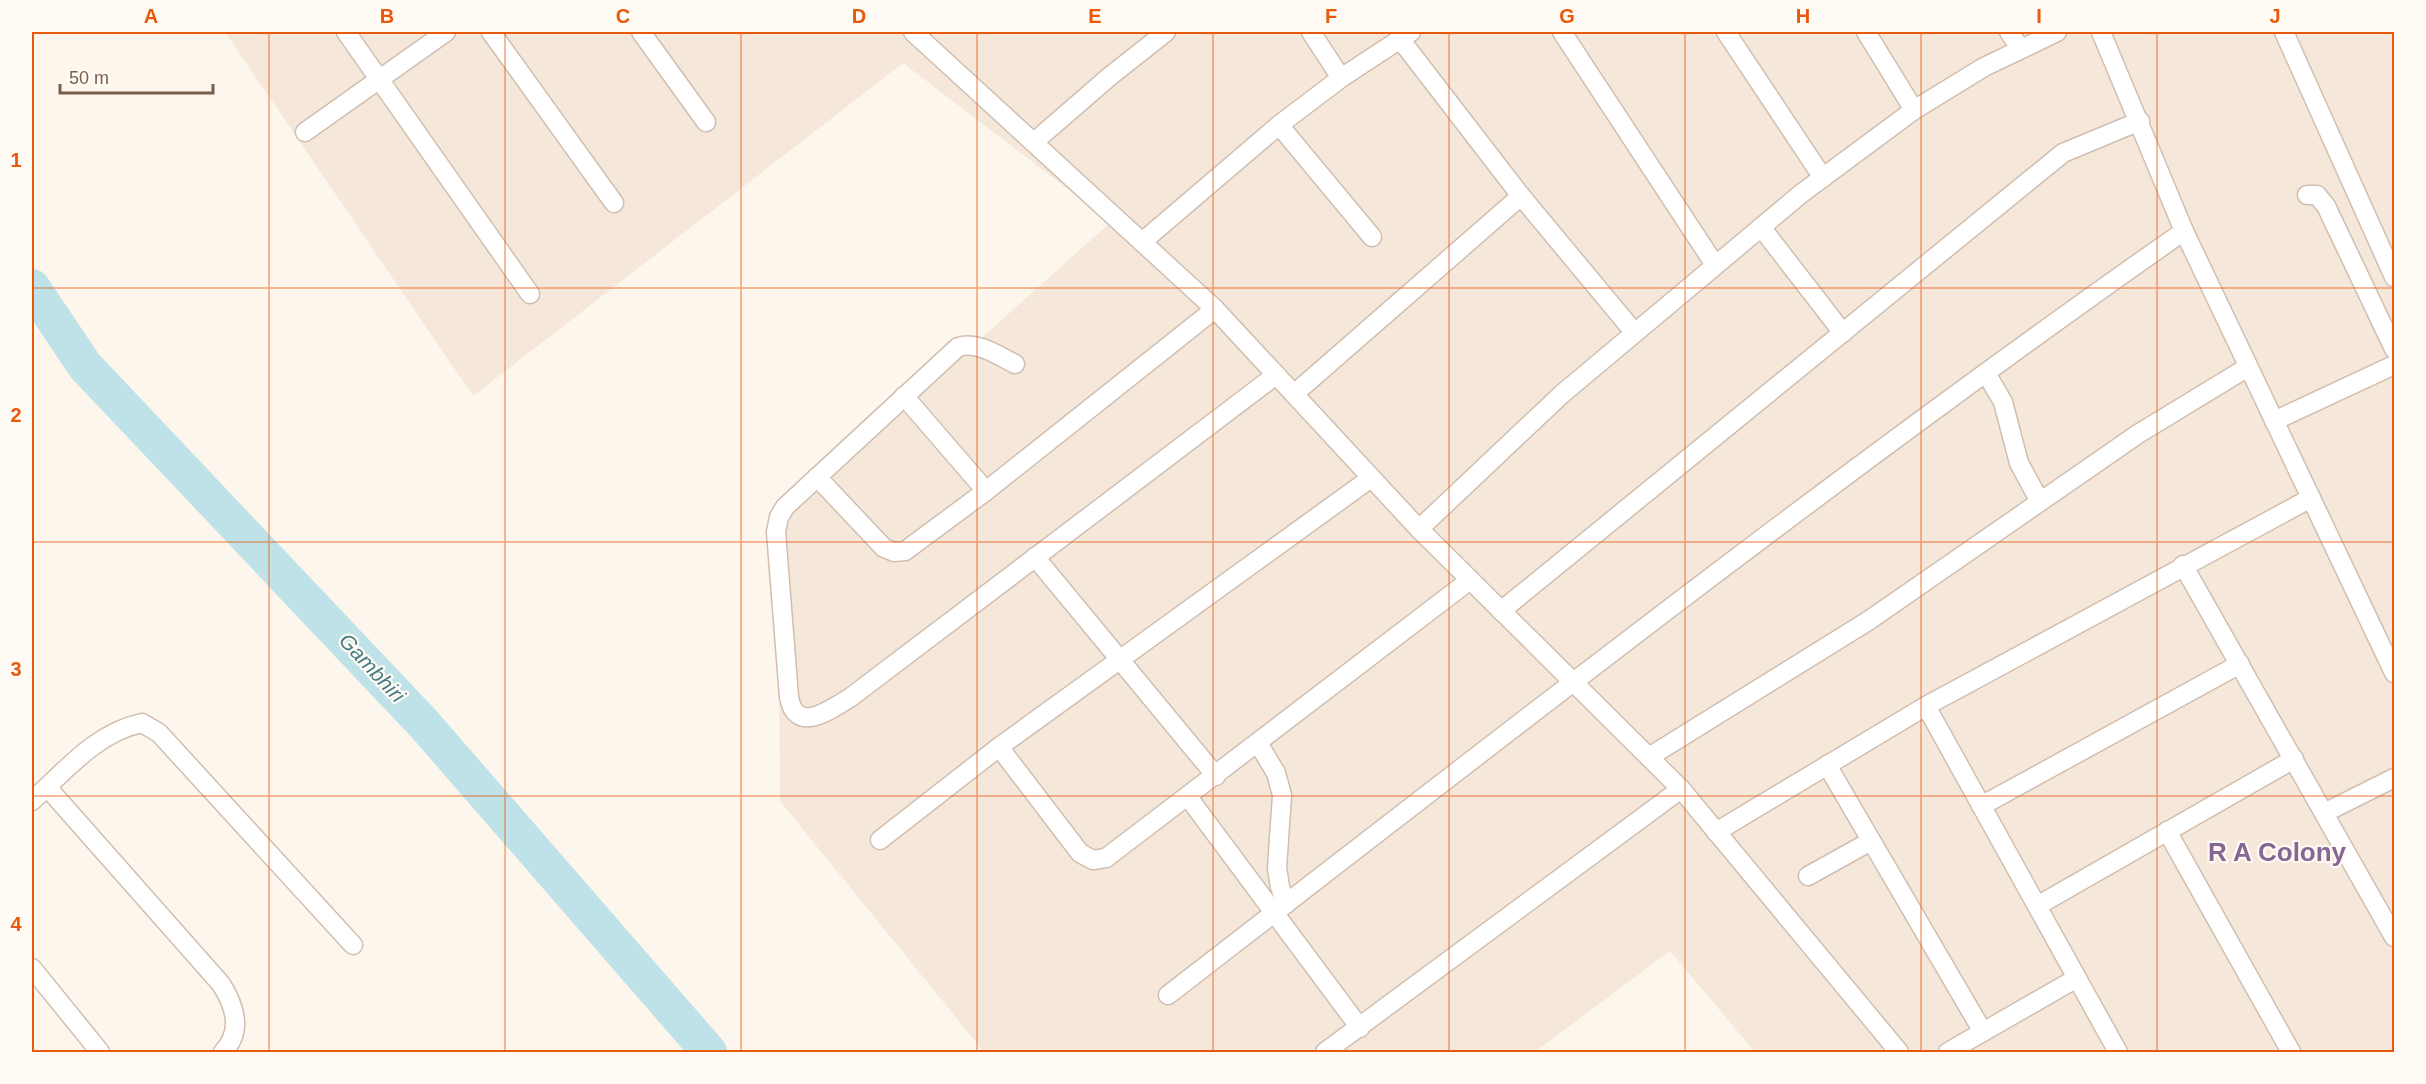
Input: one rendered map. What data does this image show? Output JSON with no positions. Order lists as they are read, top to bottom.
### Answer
{
  "districts": ["R A Colony"],
  "water": ["Gambhiri"],
  "scale_bar": "50 m",
  "grid": {
    "columns": [
      "A",
      "B",
      "C",
      "D",
      "E",
      "F",
      "G",
      "H",
      "I",
      "J"
    ],
    "rows": [
      "1",
      "2",
      "3",
      "4"
    ]
  }
}
